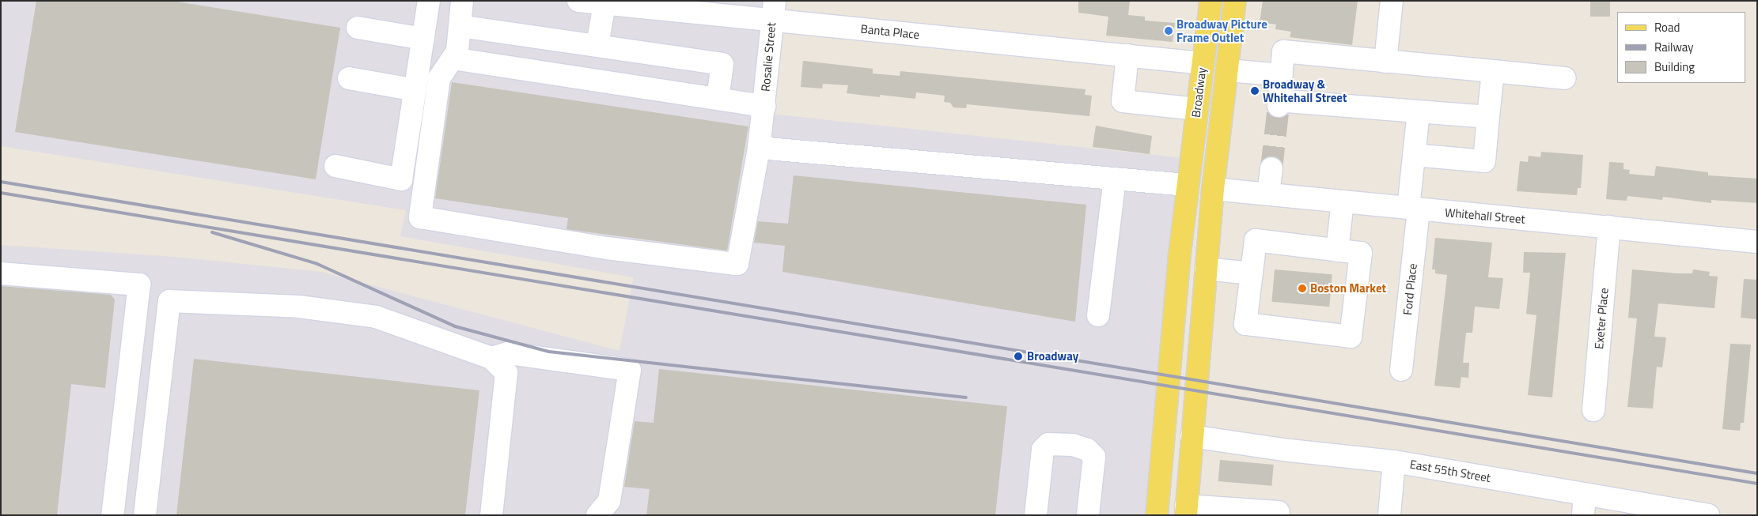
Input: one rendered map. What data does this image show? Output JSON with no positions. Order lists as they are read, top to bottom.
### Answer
{
  "streets": {
    "main road": ["Broadway"],
    "street": [
      "Banta Place",
      "Rosalie Street",
      "Whitehall Street",
      "Ford Place",
      "Exeter Place",
      "East 55th Street"
    ]
  },
  "crossings": [
    ["Banta Place", "Rosalie Street"],
    ["Banta Place", "Broadway"],
    ["Whitehall Street", "Ford Place"],
    ["Whitehall Street", "Exeter Place"]
  ],
  "places": [
    "Broadway Picture Frame Outlet",
    "Broadway & Whitehall Street",
    "Boston Market",
    "Broadway"
  ],
  "legend": ["Road", "Railway", "Building"]
}
